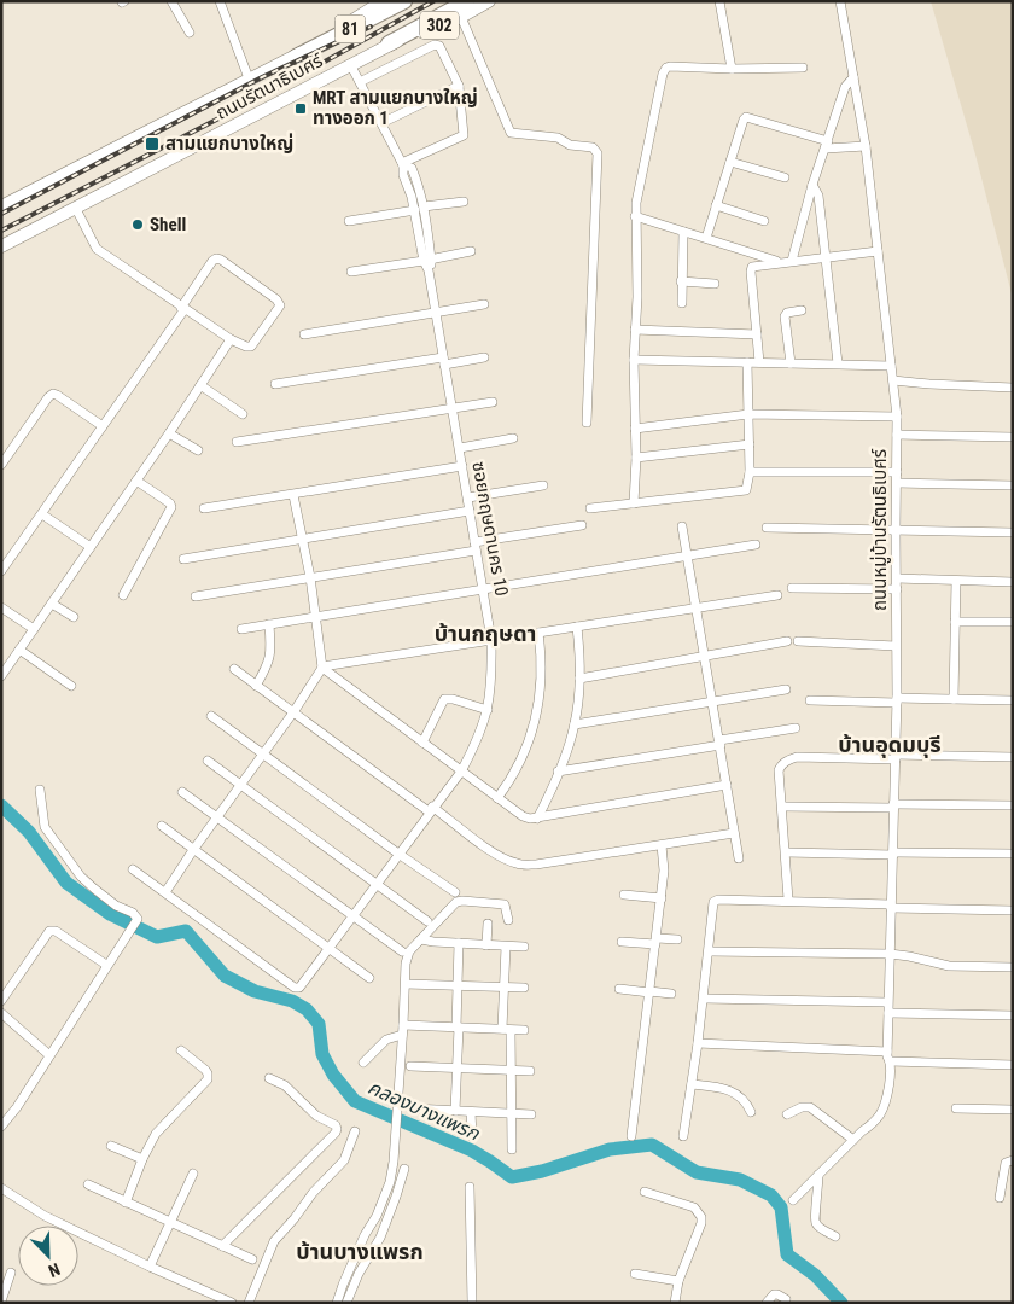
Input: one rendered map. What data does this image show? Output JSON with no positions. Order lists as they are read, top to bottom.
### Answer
{
  "streets": {
    "highway": ["81"],
    "main road": ["302", "ถนนรัตนาธิเบศร์"],
    "street": ["ซอยกฤษดานคร 10", "ถนนหมู่บ้านรัตนธิเบศร์"]
  },
  "crossings": [
    ["81", "ถนนรัตนาธิเบศร์"],
    ["ถนนรัตนาธิเบศร์", "ซอยกฤษดานคร 10"]
  ],
  "districts": ["บ้านกฤษดา", "บ้านอุดมบุรี", "บ้านบางแพรก"],
  "water": ["คลองบางแพรก"],
  "places": {
    "transit": ["MRT สามแยกบางใหญ่ ทางออก 1", "สามแยกบางใหญ่"],
    "other": ["Shell"]
  },
  "north": "bottom right"
}
